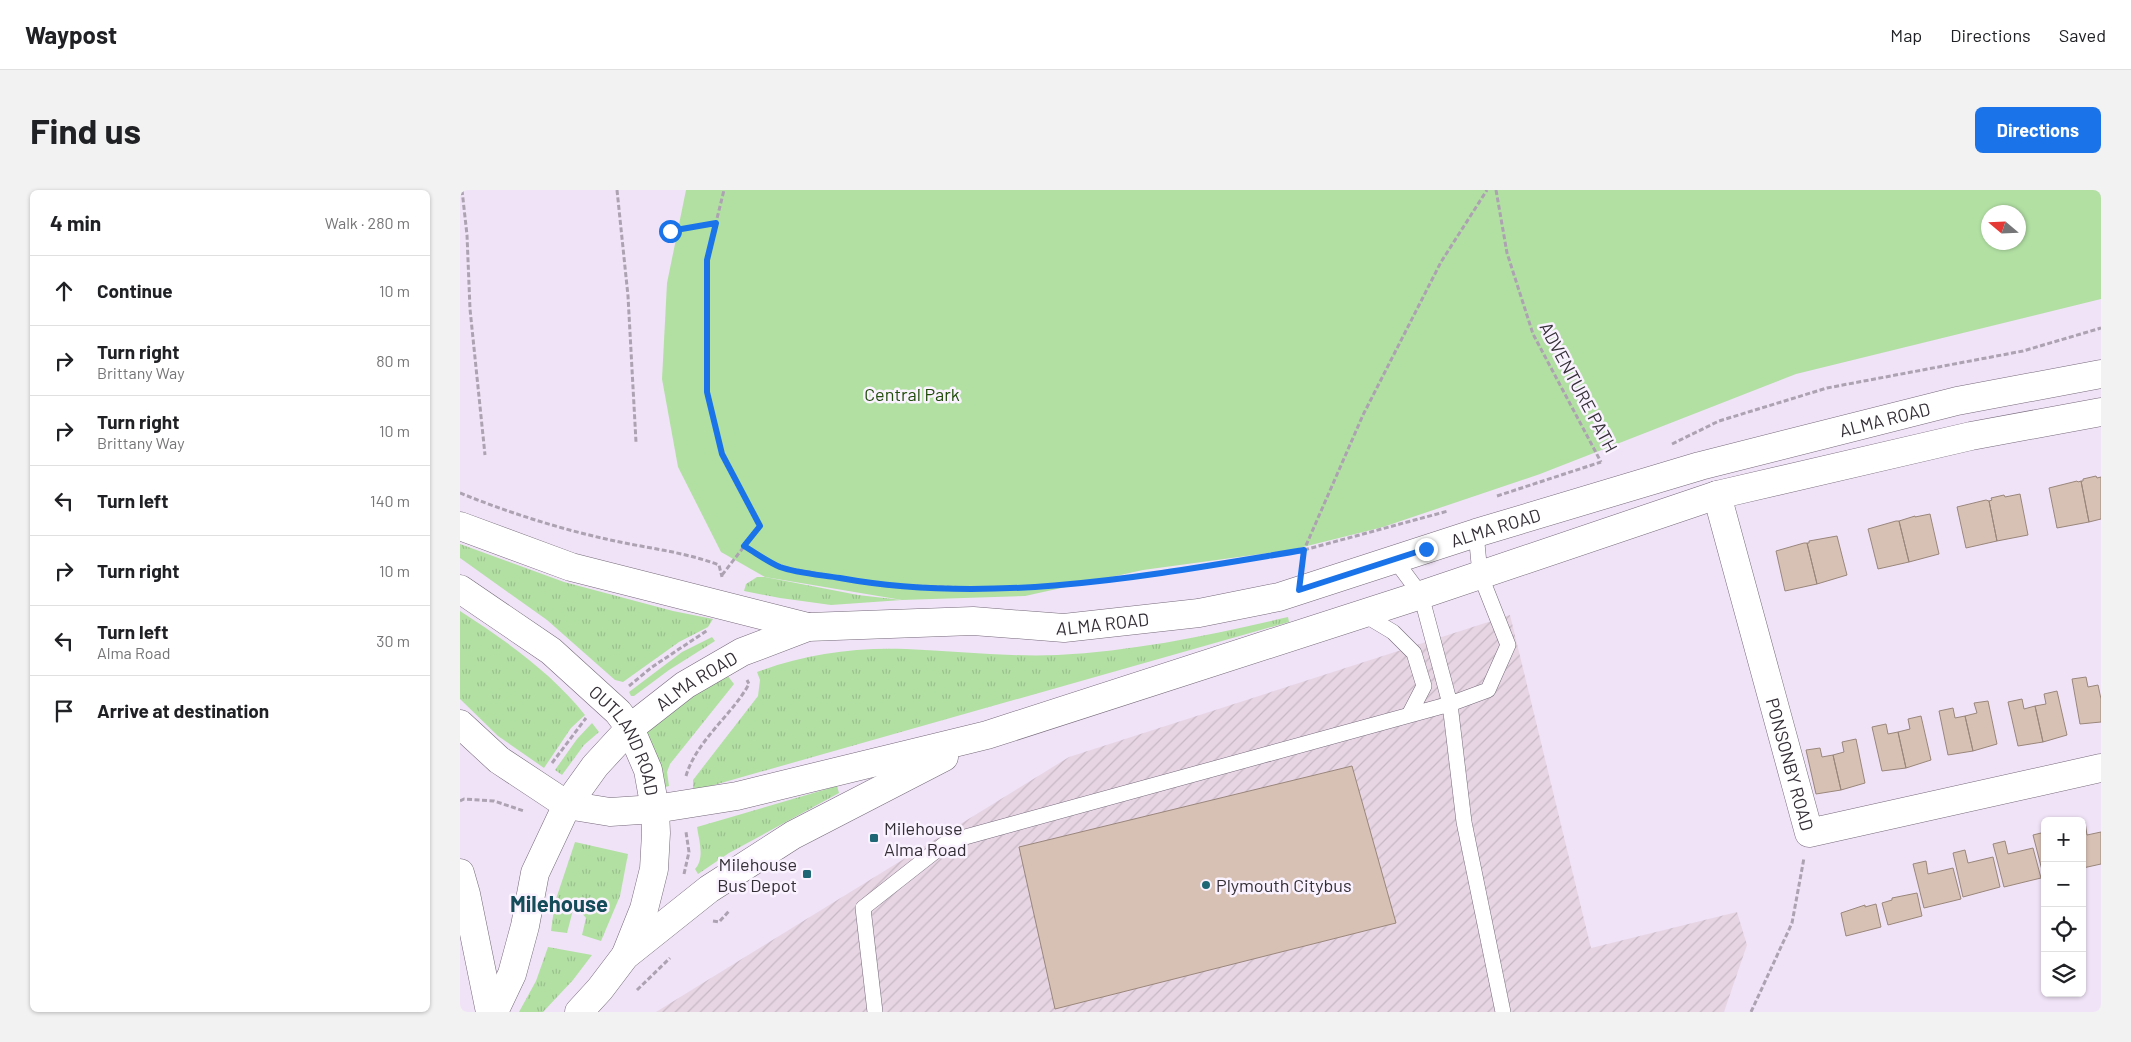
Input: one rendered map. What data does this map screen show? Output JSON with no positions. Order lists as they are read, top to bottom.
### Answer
{
  "streets": {
    "main road": ["ALMA ROAD", "OUTLAND ROAD", "PONSONBY ROAD"],
    "path": ["ADVENTURE PATH"]
  },
  "crossings": [
    ["ALMA ROAD", "OUTLAND ROAD"],
    ["ALMA ROAD", "PONSONBY ROAD"]
  ],
  "districts": ["Milehouse"],
  "parks": ["Central Park"],
  "places": {
    "transit": ["Milehouse Alma Road", "Milehouse Bus Depot"],
    "other": ["Plymouth Citybus"]
  },
  "north": "left",
  "page": {
    "header": "Waypost",
    "nav": ["Map", "Directions", "Saved"],
    "buttons": "Directions",
    "title": "Find us",
    "heading": ["4 min", "Walk · 280 m"],
    "list": [
      ["Continue", "10 m"],
      ["Turn right", "Brittany Way", "80 m"],
      ["Turn right", "Brittany Way", "10 m"],
      ["Turn left", "140 m"],
      ["Turn right", "10 m"],
      ["Turn left", "Alma Road", "30 m"],
      "Arrive at destination"
    ],
    "map_buttons": ["+", "−"]
  }
}
